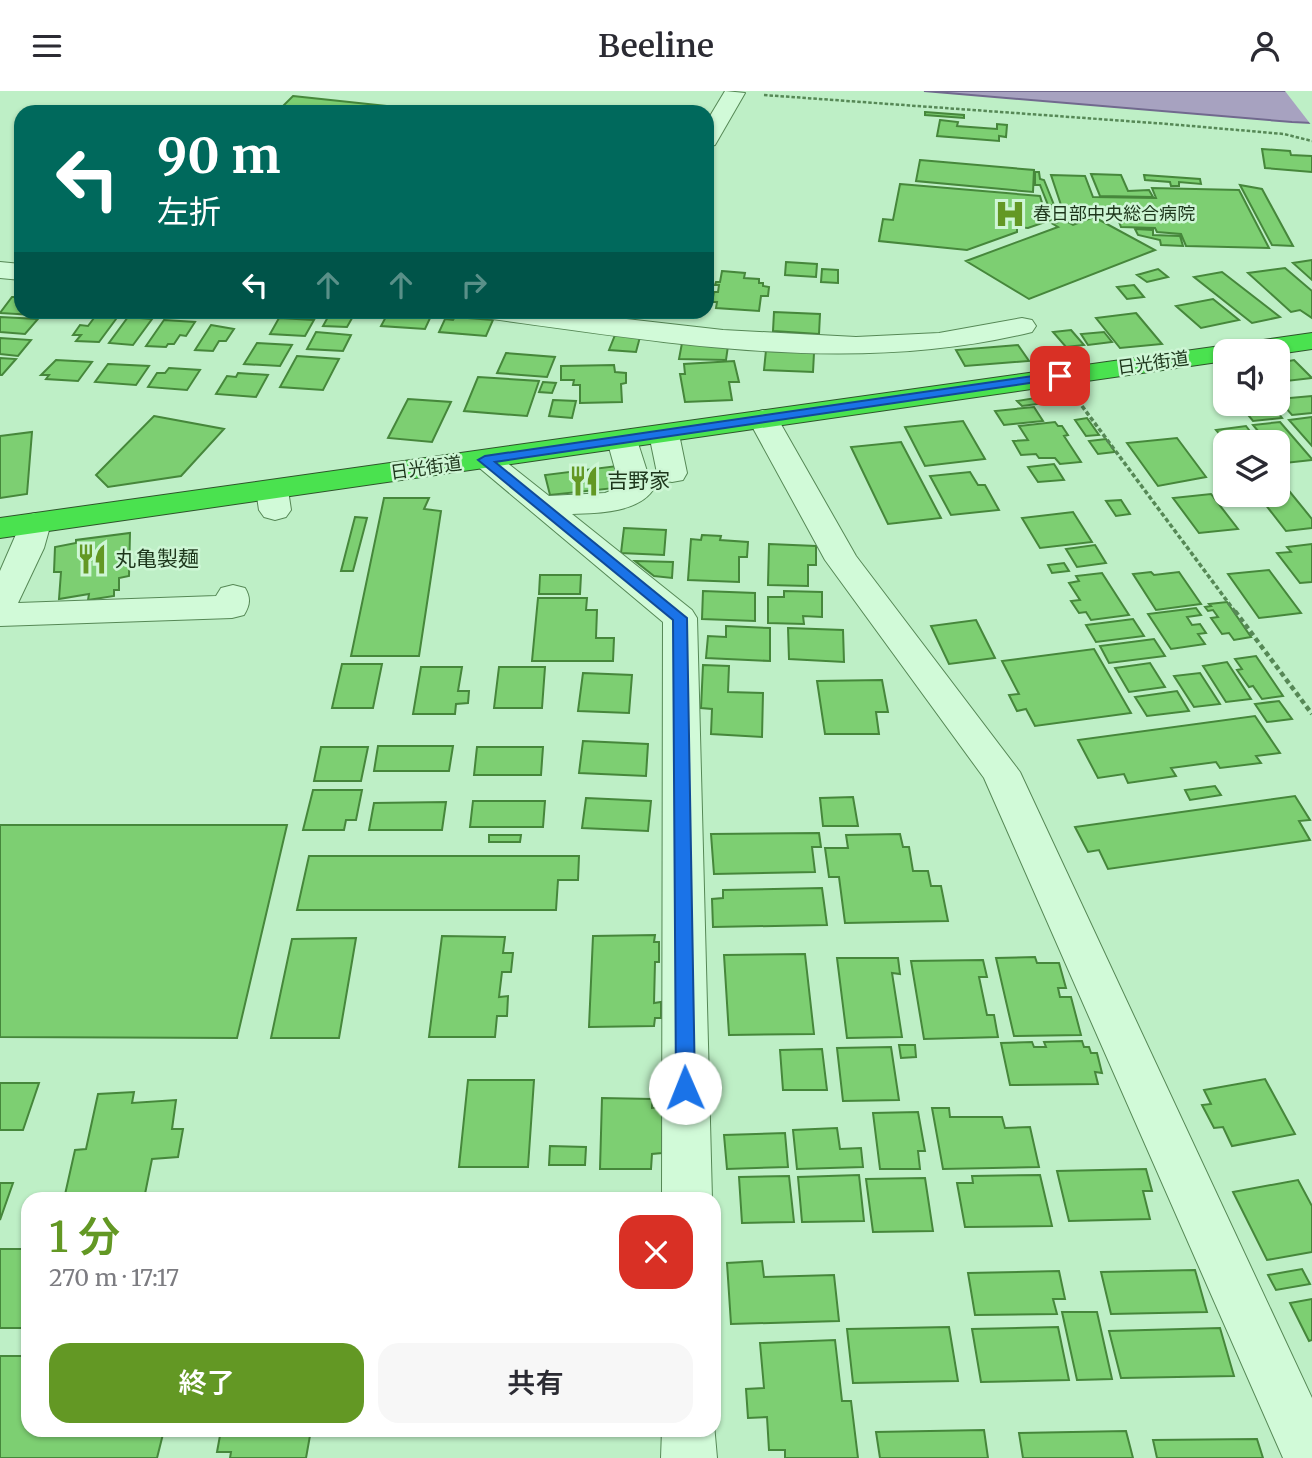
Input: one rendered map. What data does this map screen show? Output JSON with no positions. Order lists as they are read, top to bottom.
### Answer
{
  "streets": {
    "highway": ["日光街道"]
  },
  "places": {
    "hospital": ["春日部中央総合病院"],
    "restaurant": ["吉野家", "丸亀製麺"]
  },
  "page": {
    "header": "Beeline",
    "turn": ["90 m", "左折"],
    "heading": ["1 分", "270 m · 17:17"],
    "buttons": ["終了", "共有"]
  }
}
